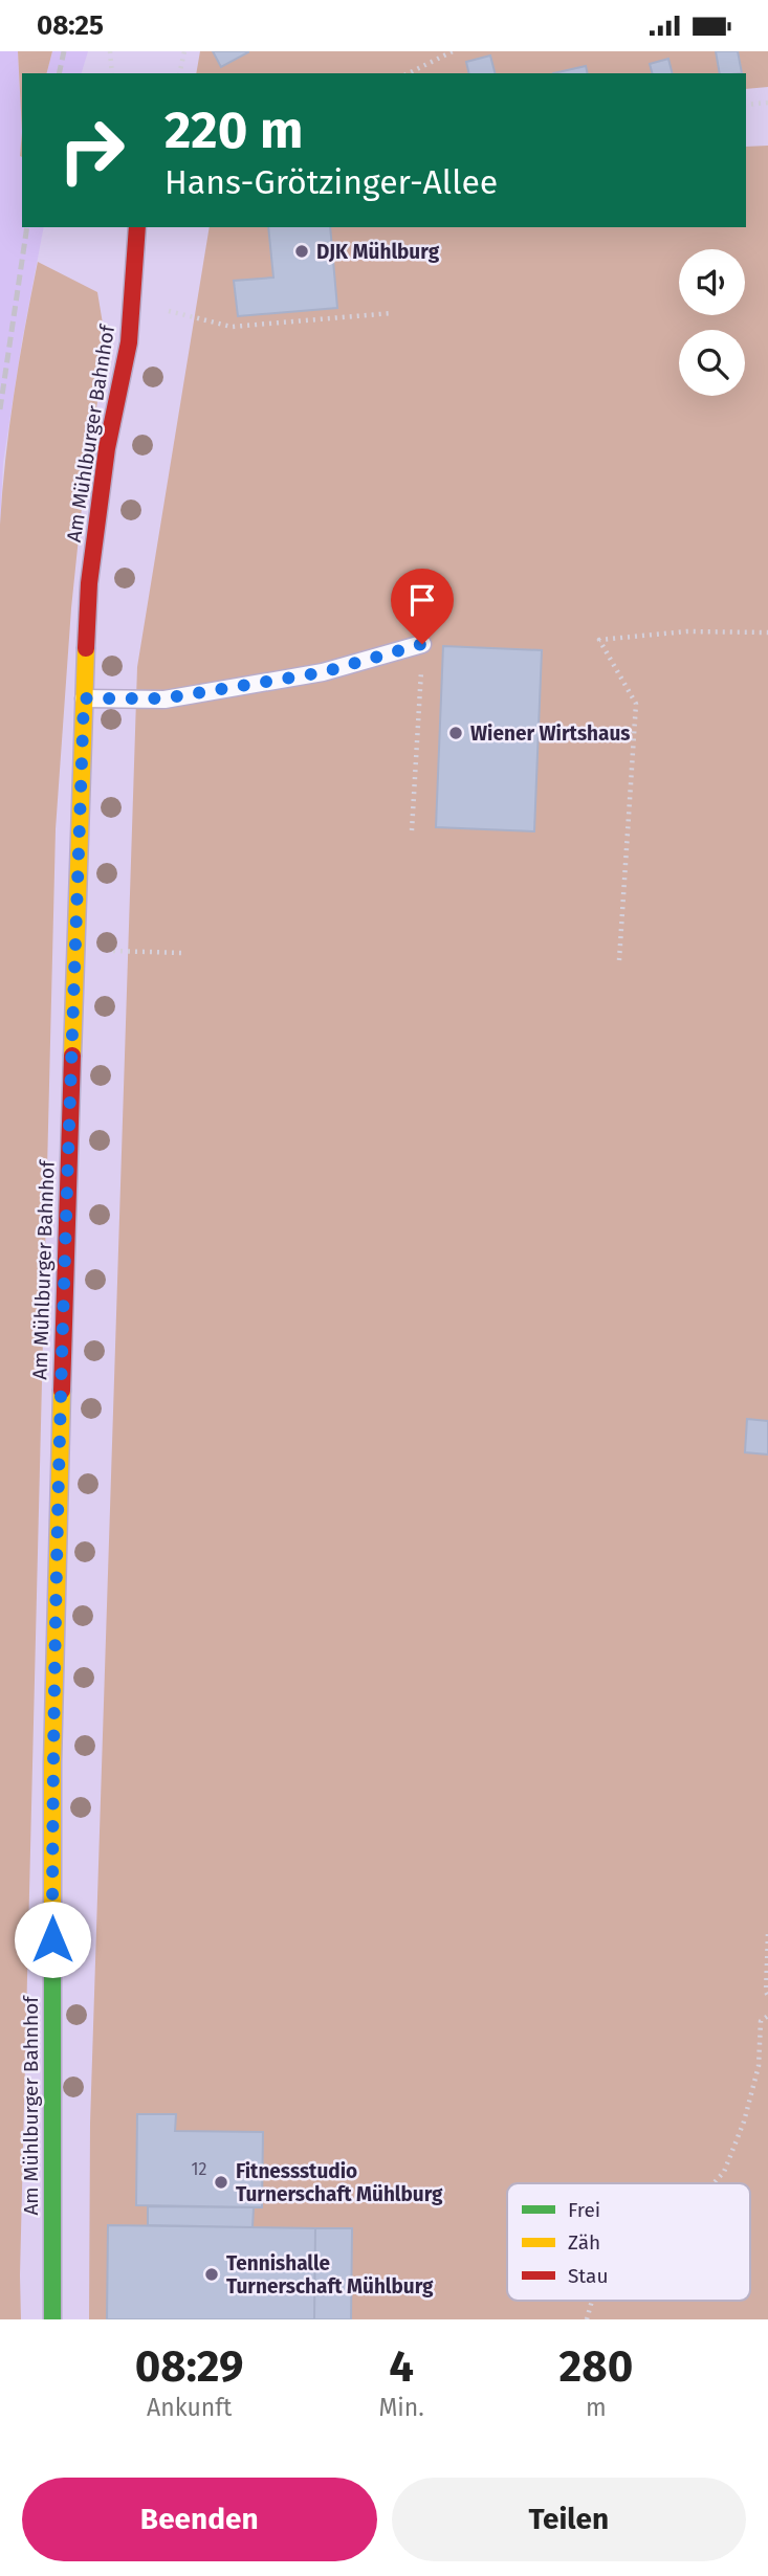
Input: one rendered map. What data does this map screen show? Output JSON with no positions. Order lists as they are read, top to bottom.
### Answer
{
  "streets": {
    "street": ["Am Mühlburger Bahnhof"]
  },
  "places": [
    "DJK Mühlburg",
    "Wiener Wirtshaus",
    "Fitnessstudio Turnerschaft Mühlburg",
    "Tennishalle Turnerschaft Mühlburg"
  ],
  "house_numbers": ["12"],
  "legend": ["Frei", "Zäh", "Stau"],
  "page": {
    "status": "08:25",
    "turn": ["220 m", "Hans-Grötzinger-Allee"],
    "eta": [
      "08:29",
      "Ankunft",
      "4",
      "Min.",
      "280",
      "m"
    ],
    "buttons": ["Beenden", "Teilen"]
  }
}
